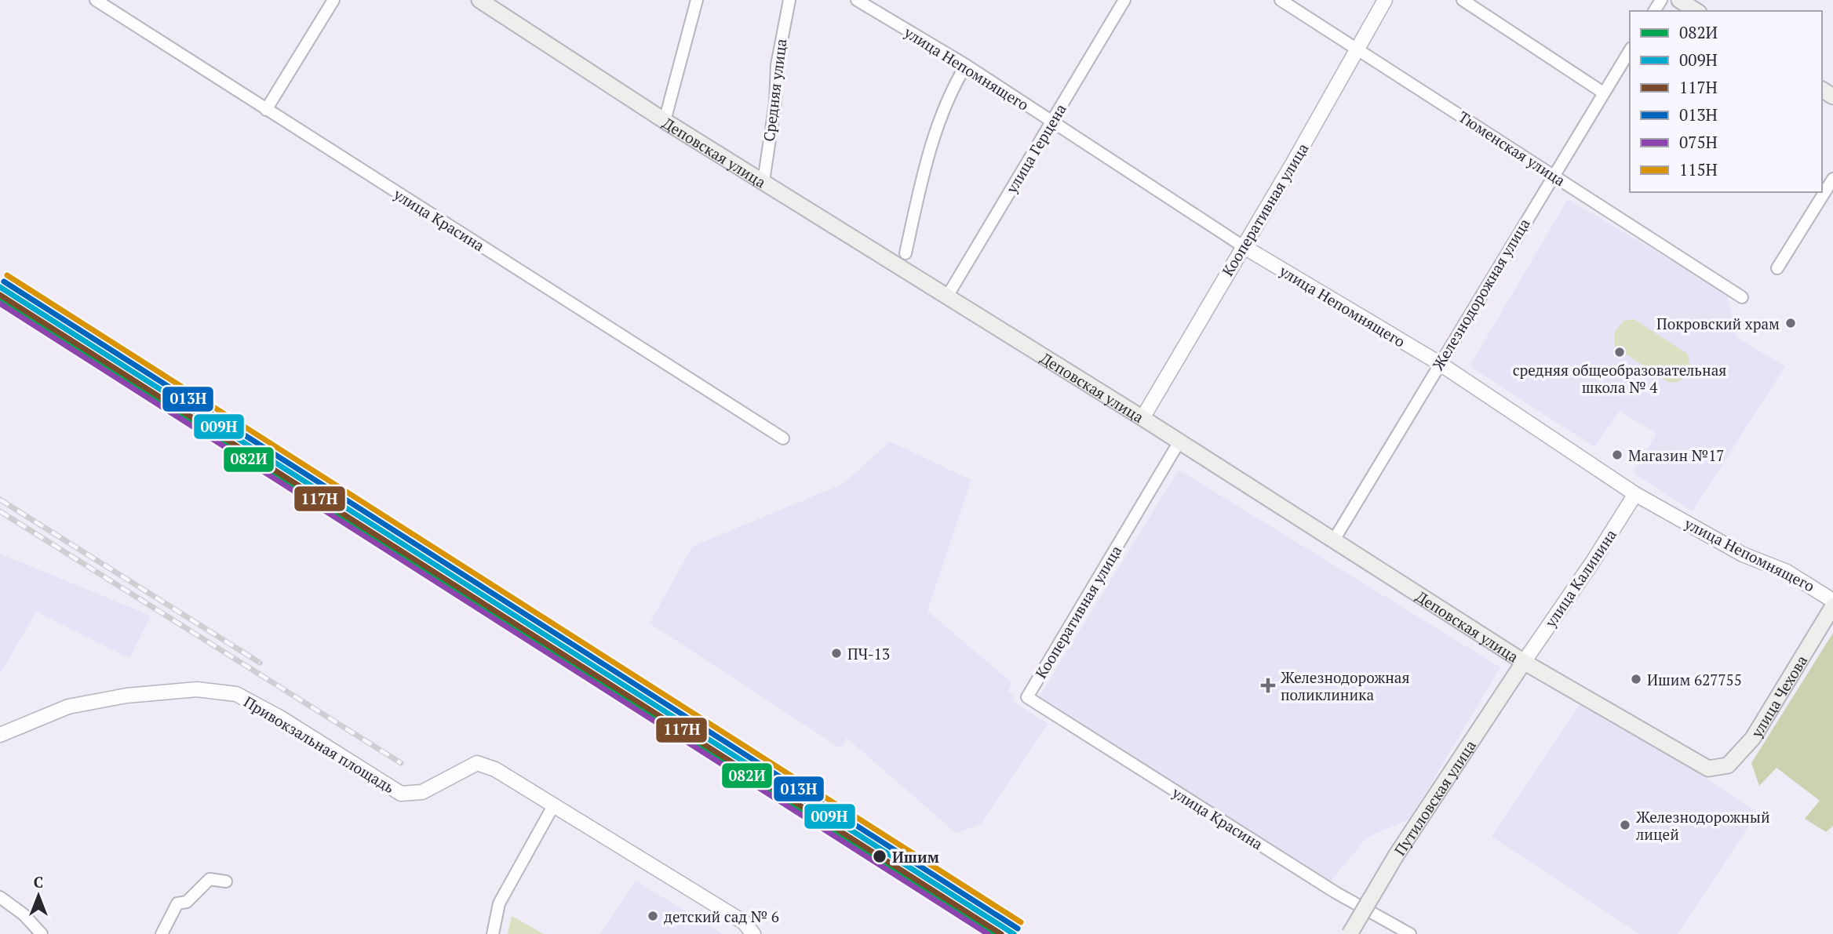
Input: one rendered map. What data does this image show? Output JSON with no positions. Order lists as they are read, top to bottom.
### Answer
{
  "streets": {
    "main road": ["Деповская улица", "улица Чехова", "Путиловская улица"],
    "street": [
      "улица Непомнящего",
      "Средняя улица",
      "улица Герцена",
      "Тюменская улица",
      "Кооперативная улица",
      "улица Красина",
      "Железнодорожная улица",
      "улица Калинина",
      "Привокзальная площадь"
    ]
  },
  "crossings": [
    ["улица Непомнящего", "улица Герцена"],
    ["улица Непомнящего", "Кооперативная улица"],
    ["улица Непомнящего", "Железнодорожная улица"],
    ["улица Непомнящего", "улица Калинина"],
    ["Средняя улица", "Деповская улица"],
    ["улица Герцена", "Деповская улица"],
    ["Тюменская улица", "Кооперативная улица"],
    ["Тюменская улица", "Железнодорожная улица"],
    ["Деповская улица", "Кооперативная улица"],
    ["Деповская улица", "Железнодорожная улица"],
    ["Деповская улица", "улица Калинина"],
    ["Деповская улица", "улица Чехова"],
    ["Деповская улица", "Путиловская улица"],
    ["Кооперативная улица", "улица Красина"],
    ["улица Калинина", "Путиловская улица"]
  ],
  "places": {
    "other": [
      "Покровский храм",
      "средняя общеобразовательная школа № 4",
      "Магазин №17",
      "ПЧ-13",
      "Ишим 627755",
      "Железнодорожный лицей",
      "Ишим",
      "детский сад № 6"
    ],
    "health": ["Железнодорожная поликлиника"]
  },
  "lines": [
    "transit line 115Н",
    "transit line 013Н",
    "transit line 009Н",
    "transit line 117Н",
    "transit line 082И",
    "transit line 075Н"
  ],
  "legend": [
    "082И",
    "009Н",
    "117Н",
    "013Н",
    "075Н",
    "115Н"
  ],
  "north": "top"
}
